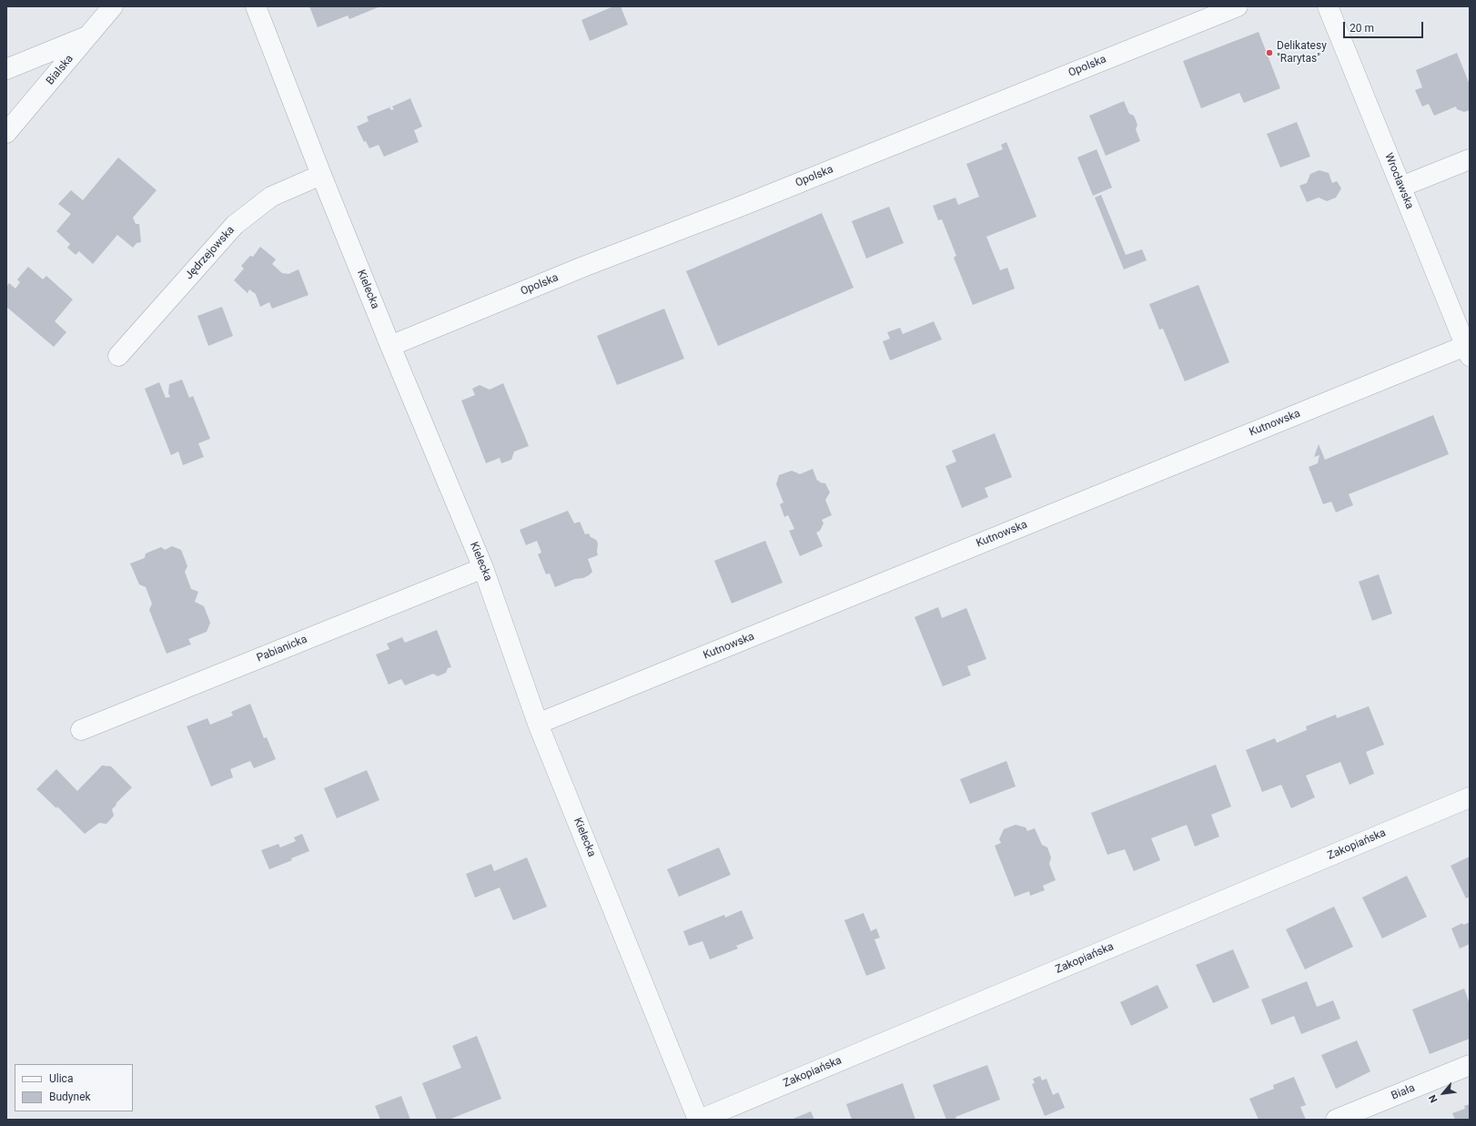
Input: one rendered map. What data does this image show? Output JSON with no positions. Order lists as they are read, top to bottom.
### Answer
{
  "streets": {
    "street": [
      "Opolska",
      "Bialska",
      "Wrocławska",
      "Jędrzejowska",
      "Kielecka",
      "Kutnowska",
      "Pabianicka",
      "Zakopiańska",
      "Biała"
    ]
  },
  "crossings": [
    ["Opolska", "Kielecka"],
    ["Wrocławska", "Kutnowska"],
    ["Jędrzejowska", "Kielecka"],
    ["Kielecka", "Kutnowska"],
    ["Kielecka", "Pabianicka"],
    ["Kielecka", "Zakopiańska"]
  ],
  "places": ["Delikatesy \"Rarytas\""],
  "legend": ["Ulica", "Budynek"],
  "scale_bar": "20 m",
  "north": "bottom left"
}
